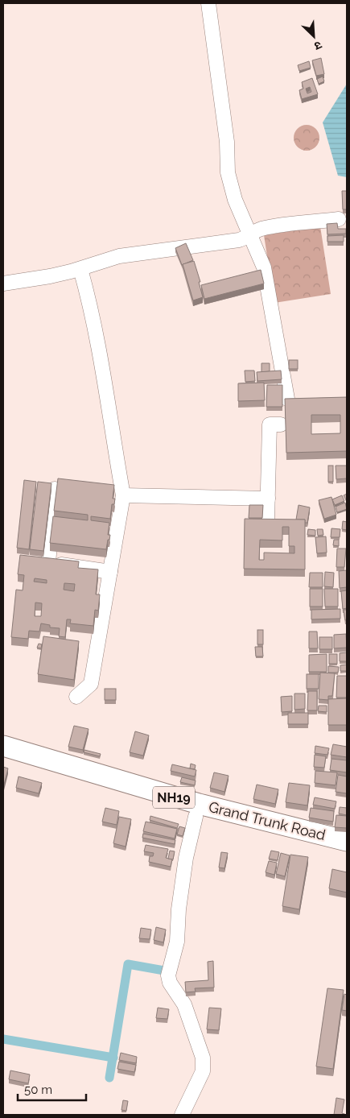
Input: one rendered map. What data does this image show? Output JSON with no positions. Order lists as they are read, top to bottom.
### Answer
{
  "streets": {
    "highway": ["NH19", "Grand Trunk Road"]
  },
  "scale_bar": "50 m",
  "north": "bottom right"
}
